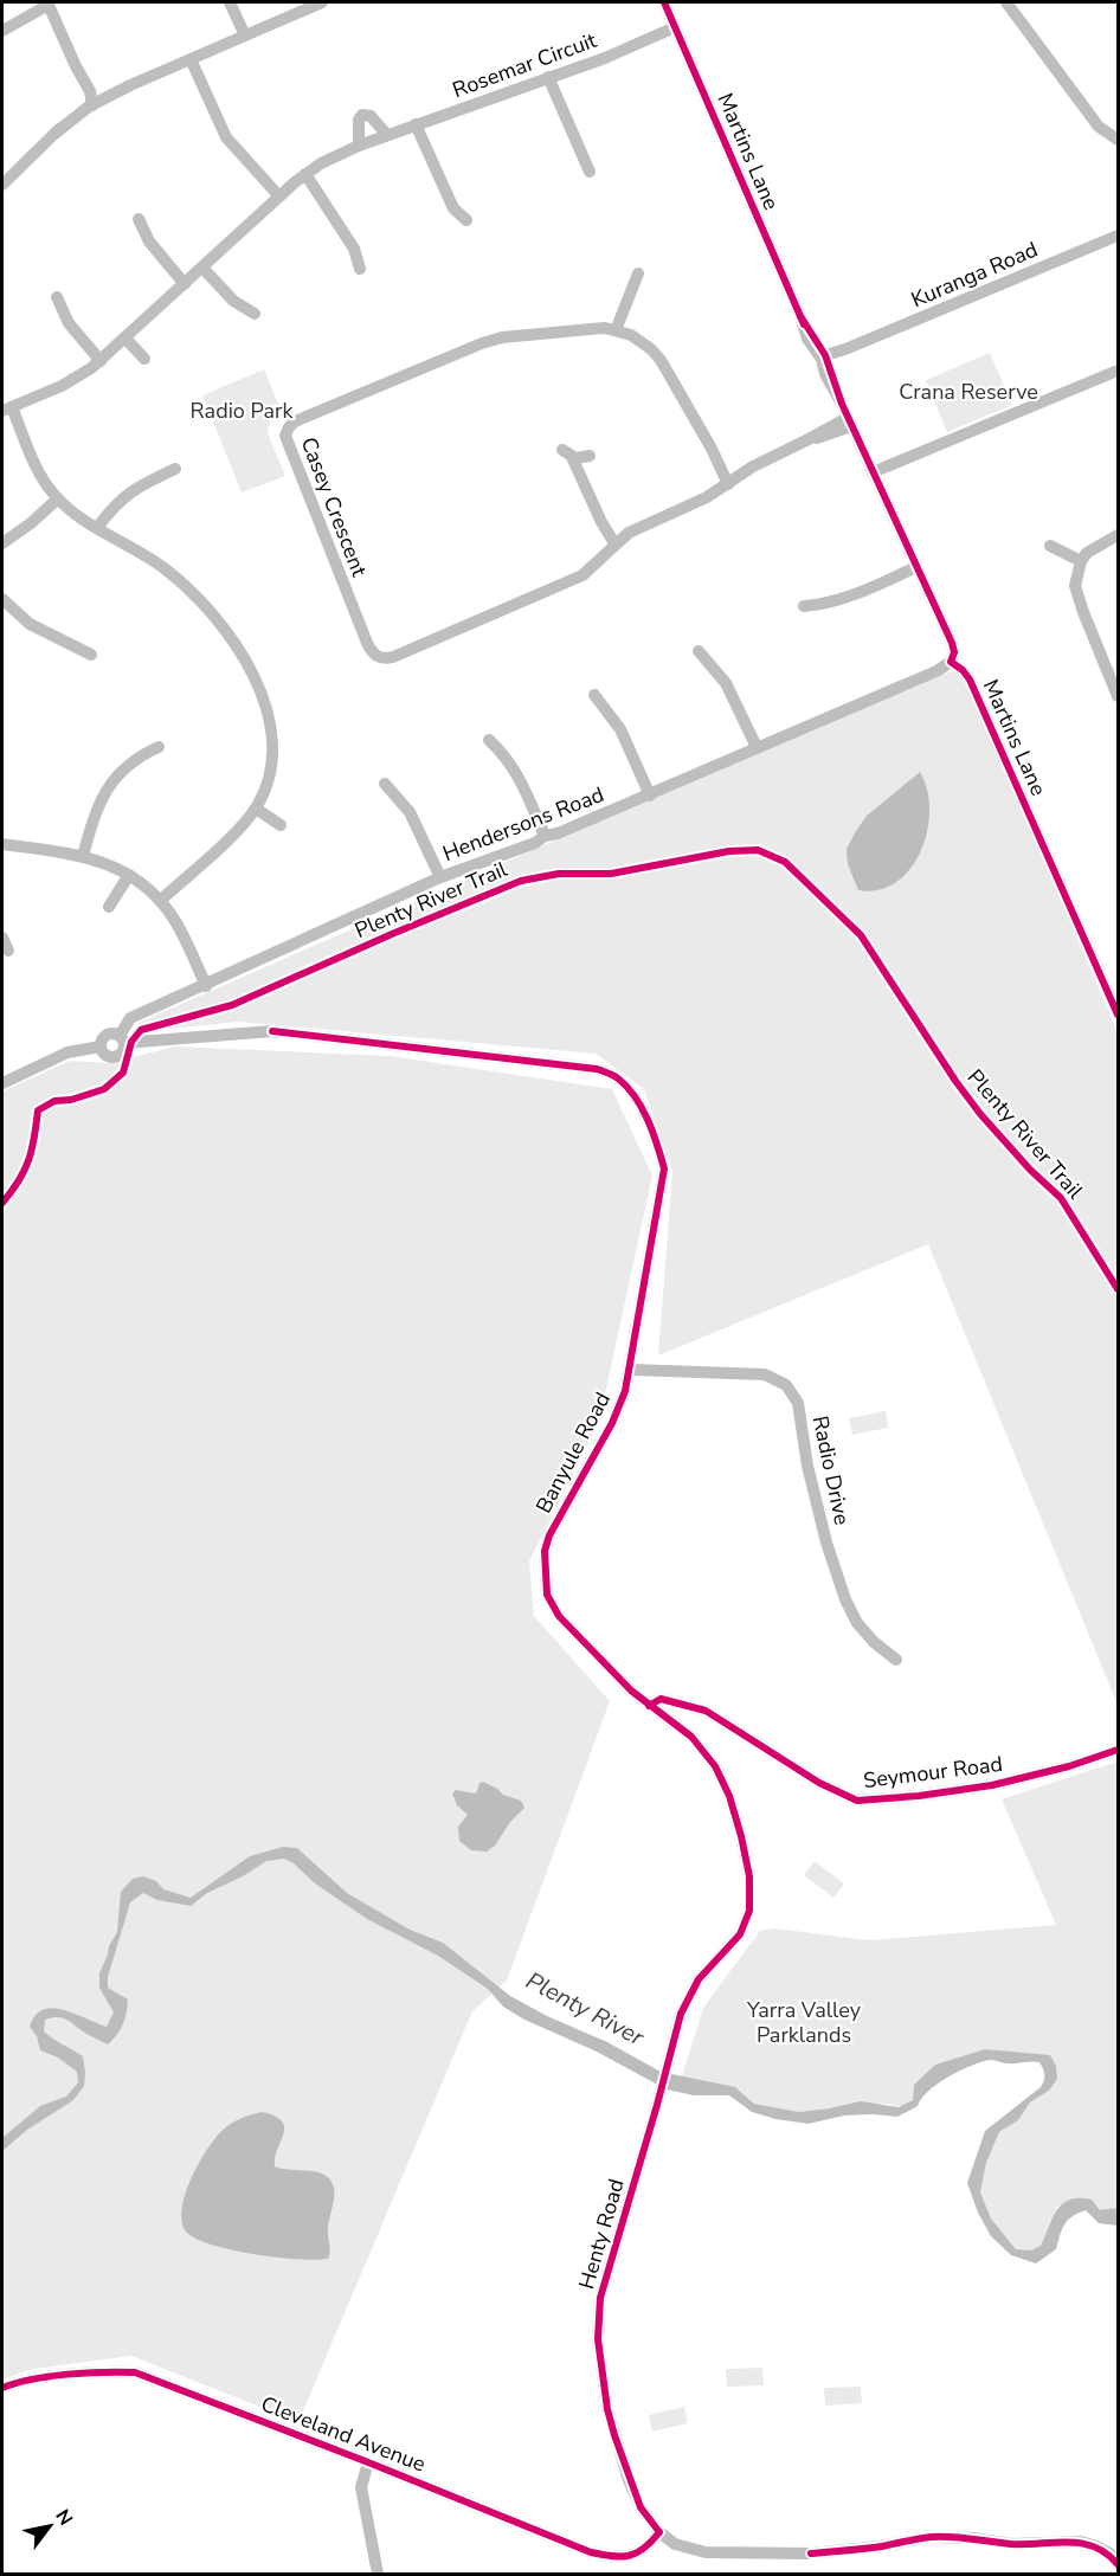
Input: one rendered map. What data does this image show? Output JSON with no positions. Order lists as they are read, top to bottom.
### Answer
{
  "streets": {
    "street": [
      "Rosemar Circuit",
      "Martins Lane",
      "Kuranga Road",
      "Casey Crescent",
      "Hendersons Road",
      "Banyule Road",
      "Radio Drive",
      "Seymour Road",
      "Henty Road",
      "Cleveland Avenue"
    ],
    "cycle path": ["Plenty River Trail"]
  },
  "crossings": [
    ["Rosemar Circuit", "Martins Lane"],
    ["Martins Lane", "Kuranga Road"],
    ["Martins Lane", "Casey Crescent"],
    ["Martins Lane", "Hendersons Road"],
    ["Hendersons Road", "Banyule Road"],
    ["Banyule Road", "Radio Drive"],
    ["Banyule Road", "Seymour Road"],
    ["Banyule Road", "Henty Road"],
    ["Henty Road", "Cleveland Avenue"]
  ],
  "water": ["Plenty River"],
  "parks": ["Crana Reserve", "Radio Park", "Yarra Valley Parklands"],
  "north": "top right"
}
